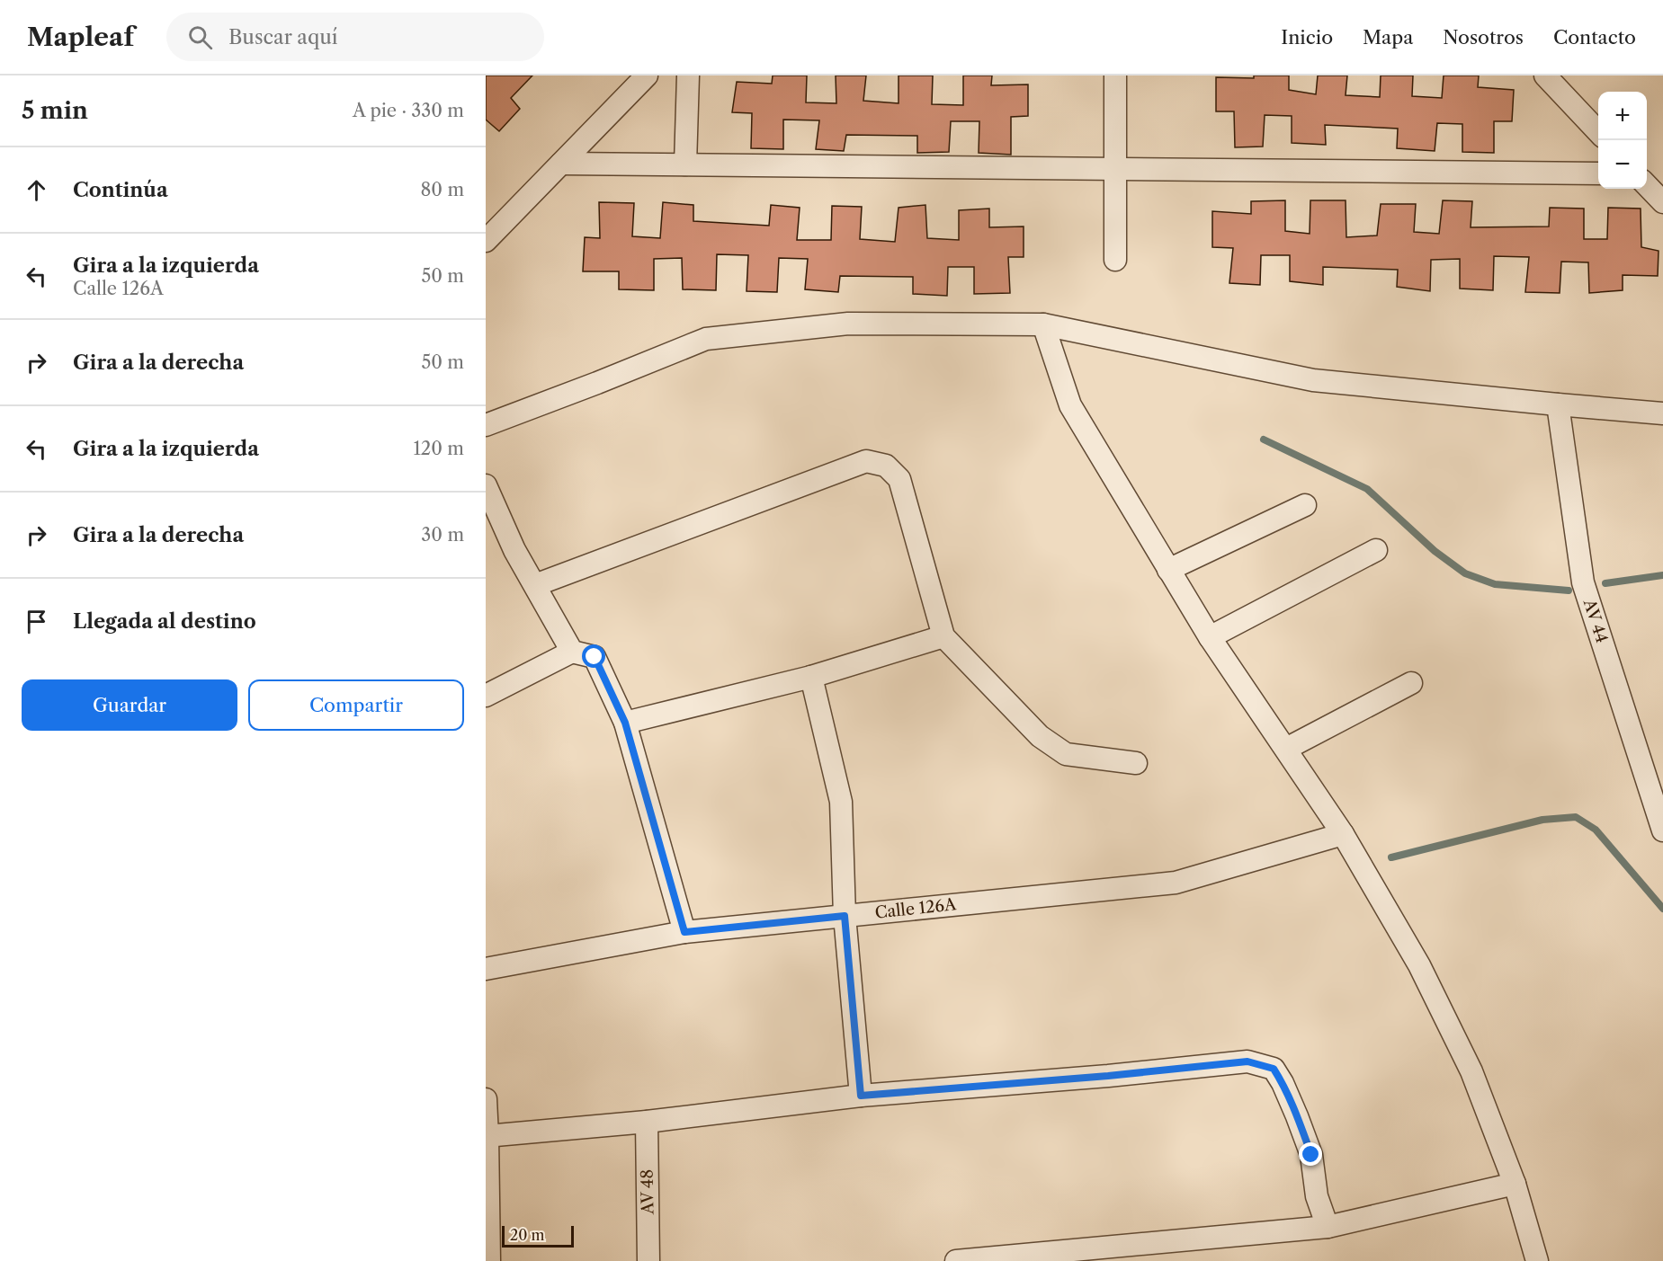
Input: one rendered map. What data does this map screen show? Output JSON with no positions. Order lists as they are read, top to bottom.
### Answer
{
  "streets": {
    "street": ["AV 44", "Calle 126A", "AV 48"]
  },
  "scale_bar": "20 m",
  "page": {
    "header": "Mapleaf",
    "search": "Buscar aquí",
    "nav": [
      "Inicio",
      "Mapa",
      "Nosotros",
      "Contacto"
    ],
    "heading": ["5 min", "A pie · 330 m"],
    "map_buttons": ["+", "−"],
    "list": [
      ["Continúa", "80 m"],
      ["Gira a la izquierda", "Calle 126A", "50 m"],
      ["Gira a la derecha", "50 m"],
      ["Gira a la izquierda", "120 m"],
      ["Gira a la derecha", "30 m"],
      "Llegada al destino"
    ],
    "buttons": ["Guardar", "Compartir"],
    "scale": "20 m"
  }
}
